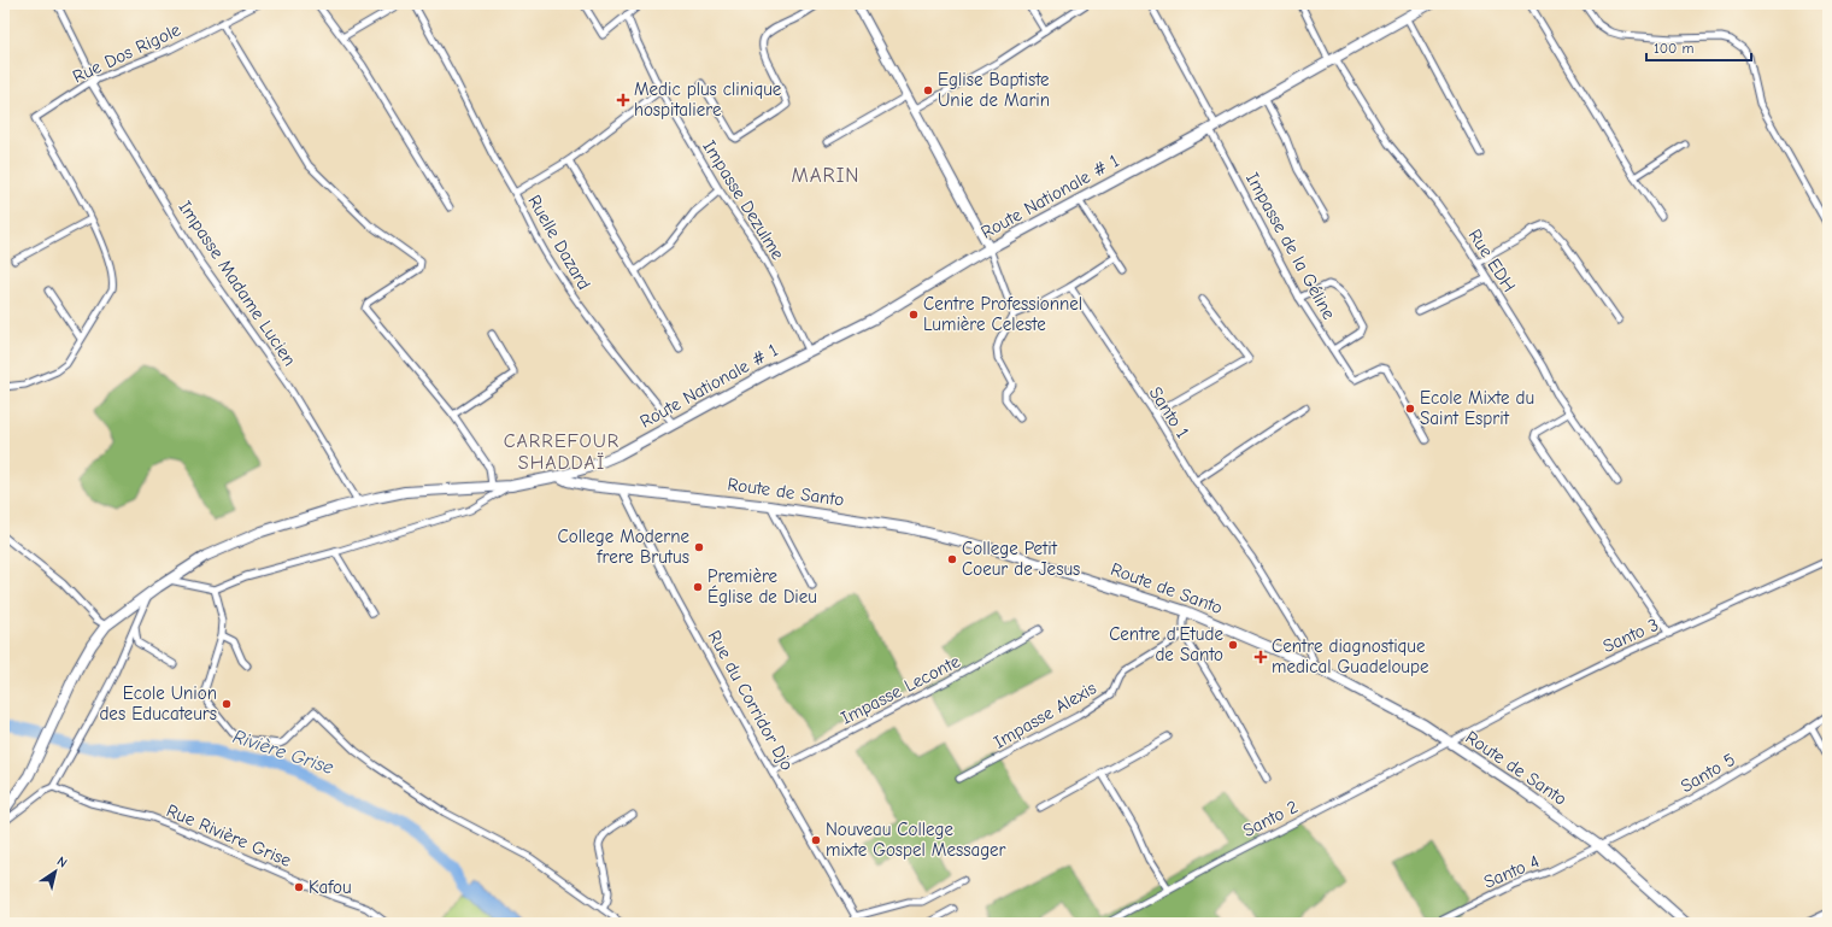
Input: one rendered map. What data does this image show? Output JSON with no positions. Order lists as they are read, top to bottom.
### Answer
{
  "streets": {
    "main road": ["Route Nationale # 1", "Route de Santo"],
    "street": [
      "Rue Dos Rigole",
      "Impasse Dezulme",
      "Ruelle Dazard",
      "Impasse de la Géline",
      "Rue EDH",
      "Impasse Madame Lucien",
      "Santo 1",
      "Santo 3",
      "Impasse Leconte",
      "Rue du Corridor Djo",
      "Impasse Alexis",
      "Santo 5",
      "Santo 2",
      "Rue Rivière Grise",
      "Santo 4"
    ]
  },
  "crossings": [
    ["Rue Dos Rigole", "Impasse Madame Lucien"],
    ["Route Nationale # 1", "Impasse Dezulme"],
    ["Route Nationale # 1", "Ruelle Dazard"],
    ["Route Nationale # 1", "Impasse de la Géline"],
    ["Route Nationale # 1", "Rue EDH"],
    ["Route Nationale # 1", "Impasse Madame Lucien"],
    ["Route Nationale # 1", "Route de Santo"],
    ["Impasse Dezulme", "Ruelle Dazard"],
    ["Santo 1", "Route de Santo"],
    ["Route de Santo", "Santo 3"],
    ["Route de Santo", "Rue du Corridor Djo"],
    ["Route de Santo", "Santo 5"],
    ["Route de Santo", "Santo 2"],
    ["Route de Santo", "Santo 4"],
    ["Santo 3", "Santo 2"],
    ["Impasse Leconte", "Rue du Corridor Djo"],
    ["Santo 5", "Santo 4"]
  ],
  "districts": ["MARIN", "CARREFOUR SHADDAÏ"],
  "water": ["Rivière Grise"],
  "places": {
    "other": [
      "Eglise Baptiste Unie de Marin",
      "Centre Professionnel Lumière Celeste",
      "Ecole Mixte du Saint Esprit",
      "College Moderne frere Brutus",
      "College Petit Coeur de Jesus",
      "Première Église de Dieu",
      "Centre d'Etude de Santo",
      "Ecole Union des Educateurs",
      "Nouveau College mixte Gospel Messager",
      "Kafou"
    ],
    "health": ["Medic plus clinique hospitaliere", "Centre diagnostique medical Guadeloupe"]
  },
  "scale_bar": "100 m",
  "north": "top right"
}
